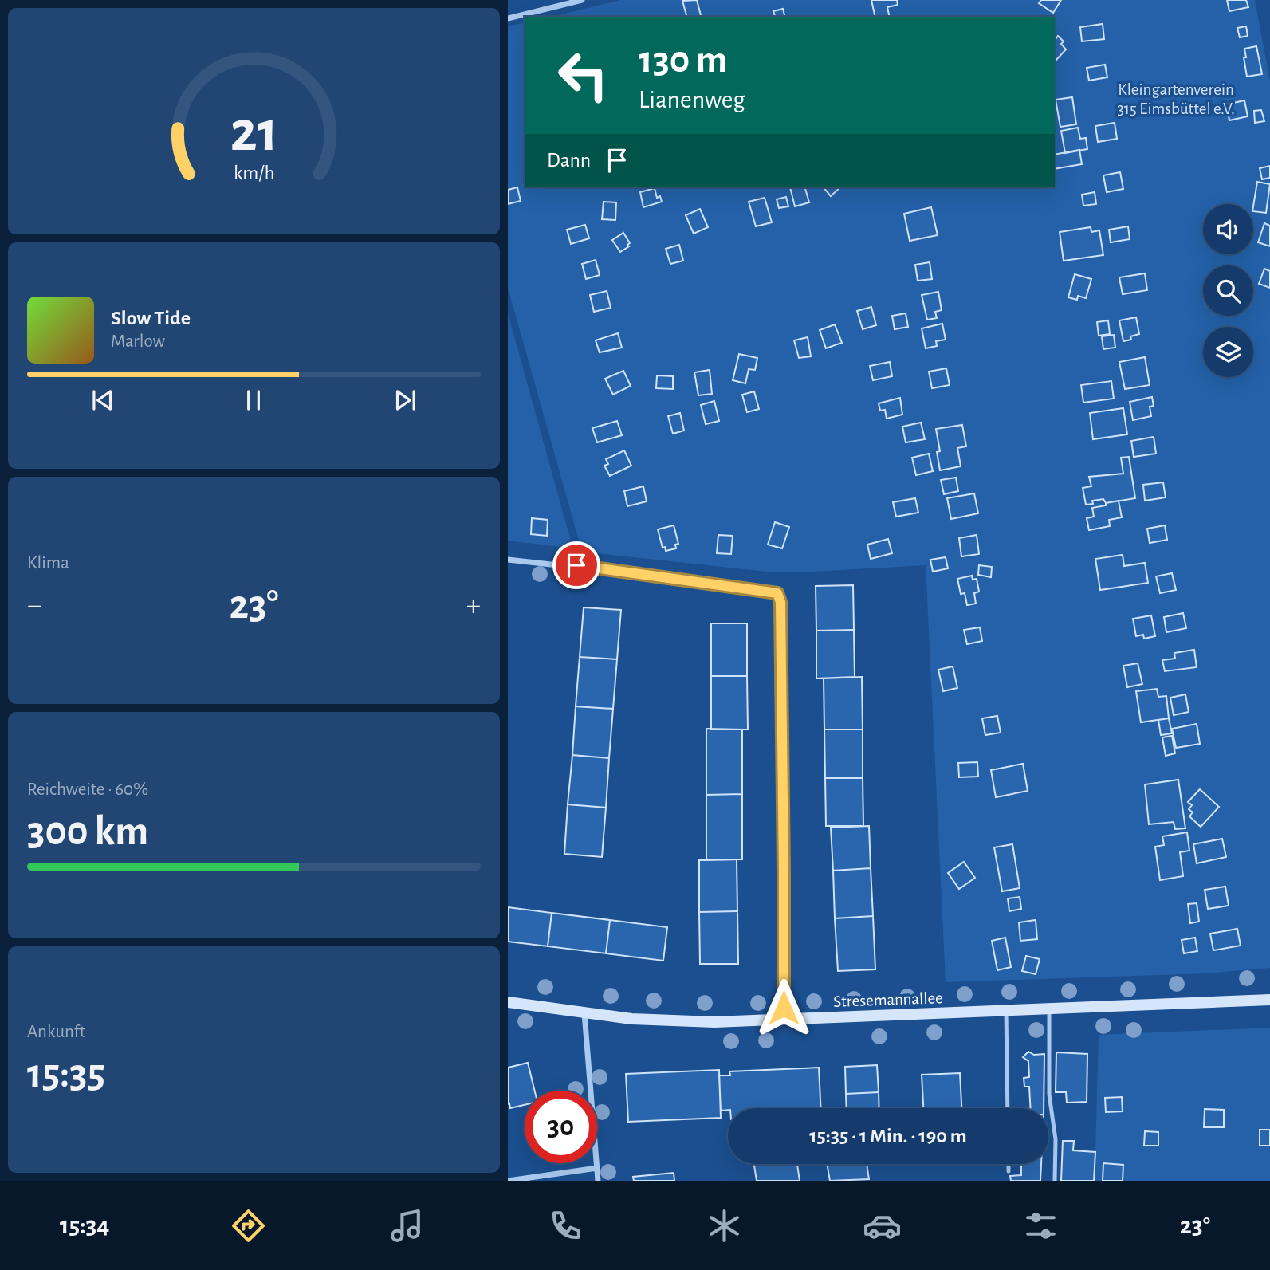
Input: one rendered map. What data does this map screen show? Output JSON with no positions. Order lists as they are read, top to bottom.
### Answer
{
  "streets": {
    "street": ["Stresemannallee"]
  },
  "parks": ["Kleingartenverein 315 Eimsbüttel e.V."],
  "page": {
    "turn": ["130 m", "Lianenweg"],
    "then": "Dann",
    "song": ["Slow Tide", "Marlow"],
    "tile": [
      "Klima",
      ["Reichweite · 60%", "300 km"],
      ["Ankunft", "15:35"]
    ],
    "heat": ["−", "23°", "+"],
    "limit": "30",
    "trip": "15:35 · 1 Min. · 190 m",
    "tabs": ["15:34", "23°"],
    "gauge": ["21", "km/h"]
  }
}
